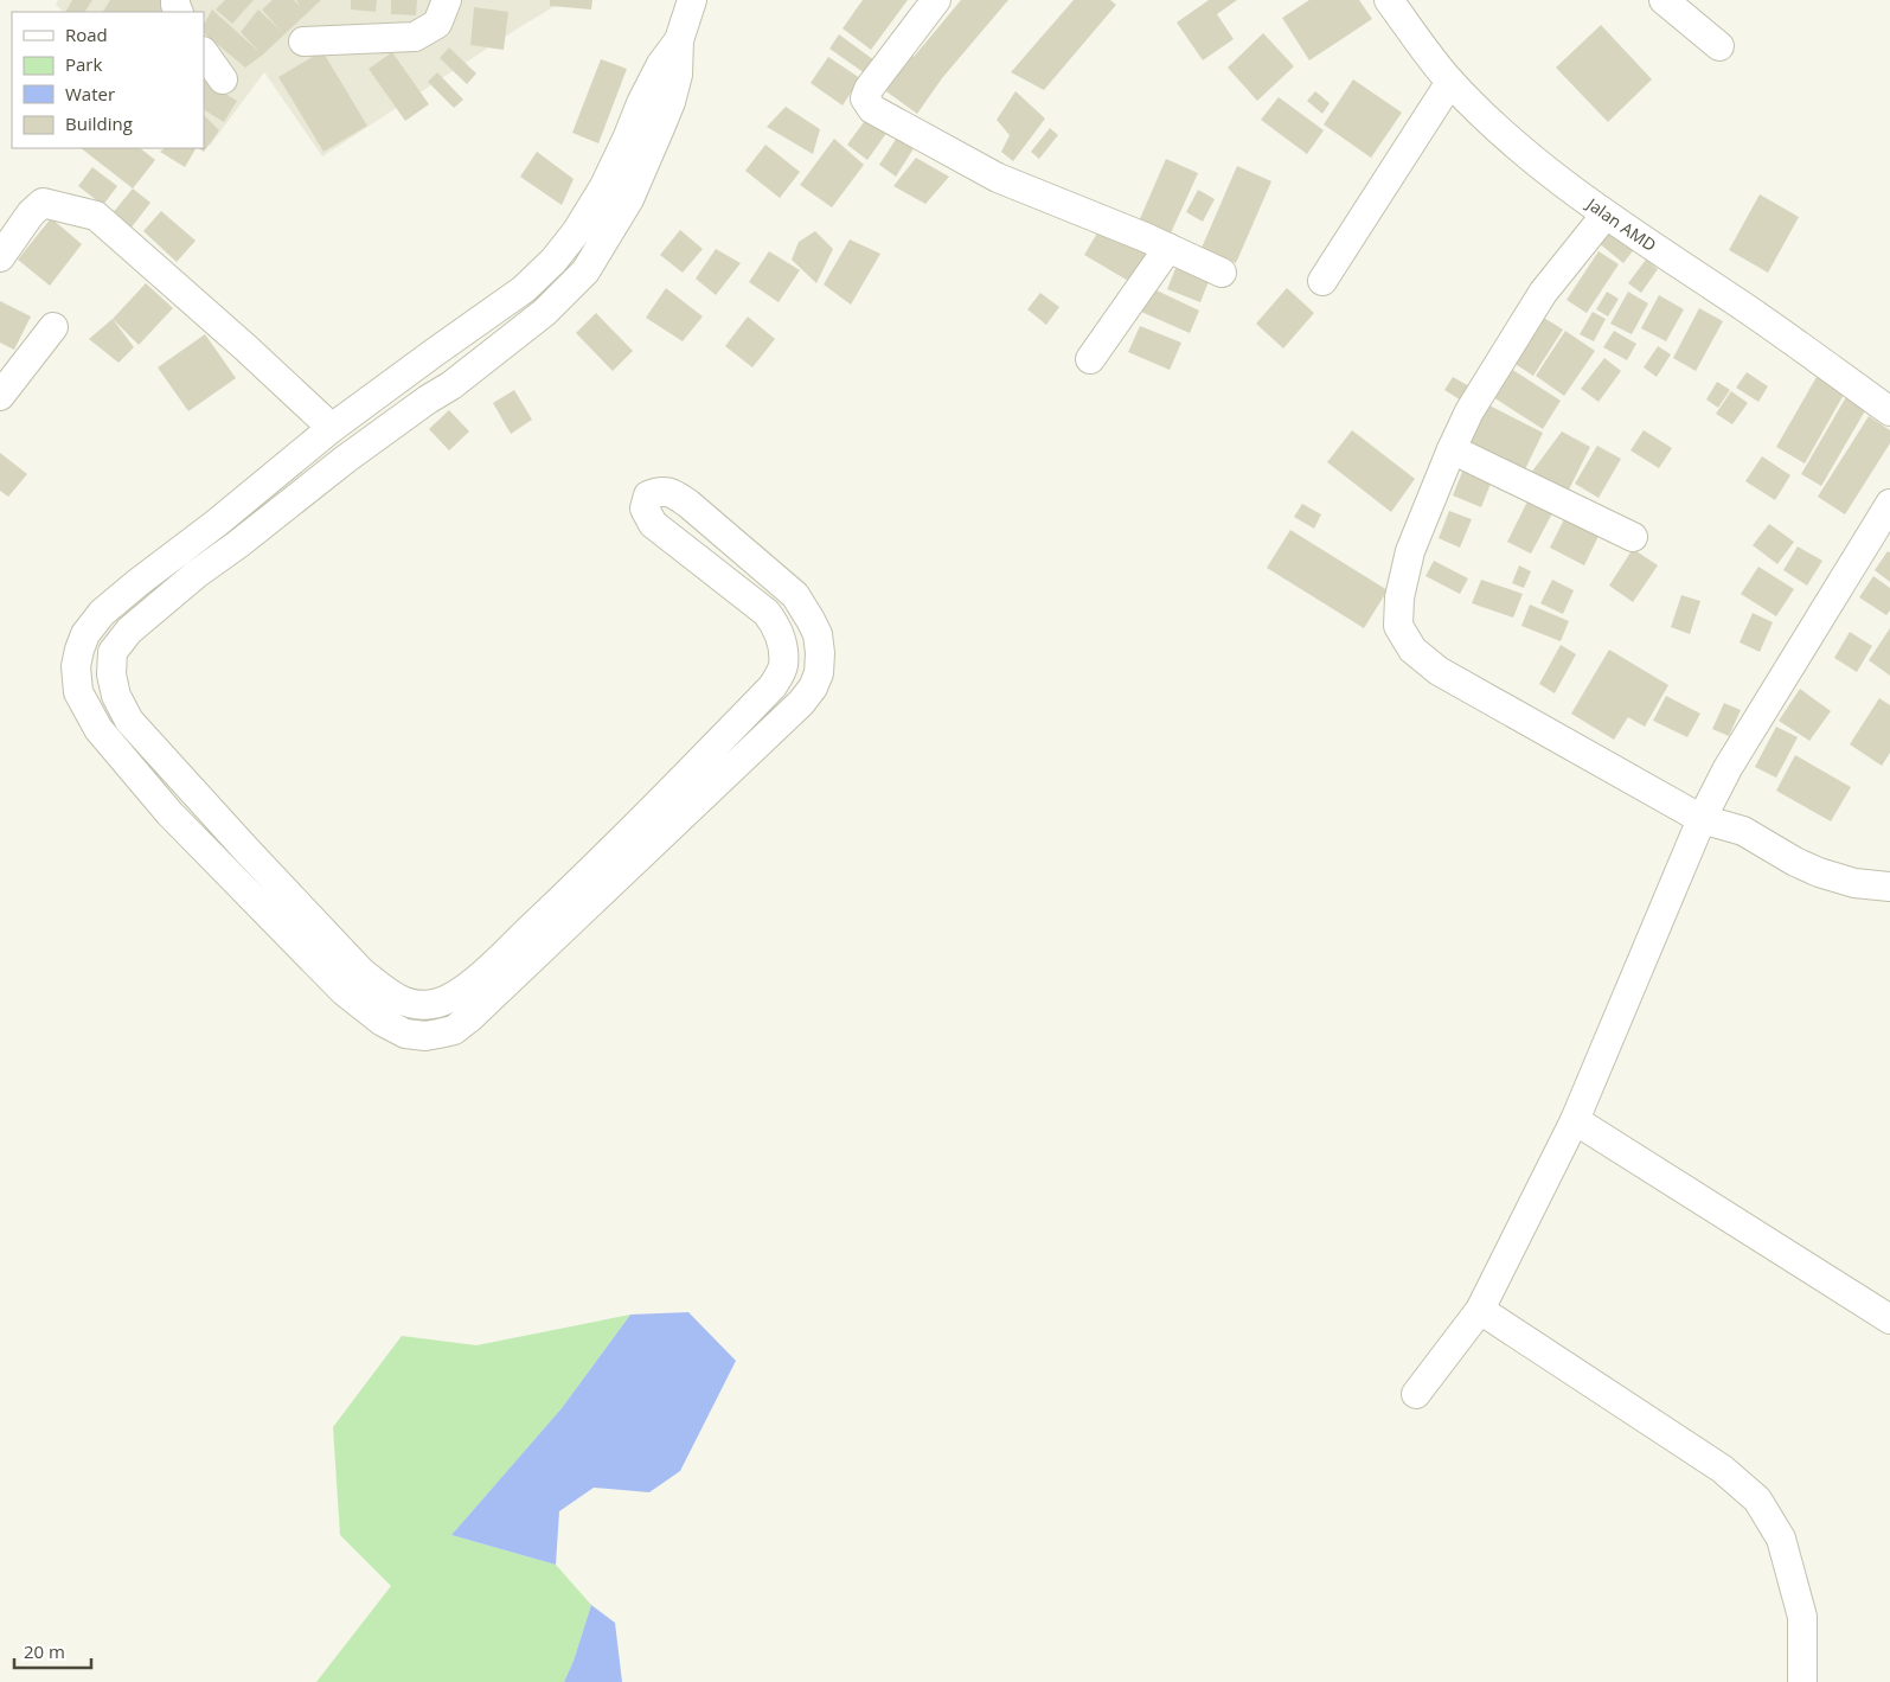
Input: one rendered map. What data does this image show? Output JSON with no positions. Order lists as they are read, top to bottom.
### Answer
{
  "streets": {
    "street": ["Jalan AMD"]
  },
  "legend": [
    "Road",
    "Park",
    "Water",
    "Building"
  ],
  "scale_bar": "20 m"
}
